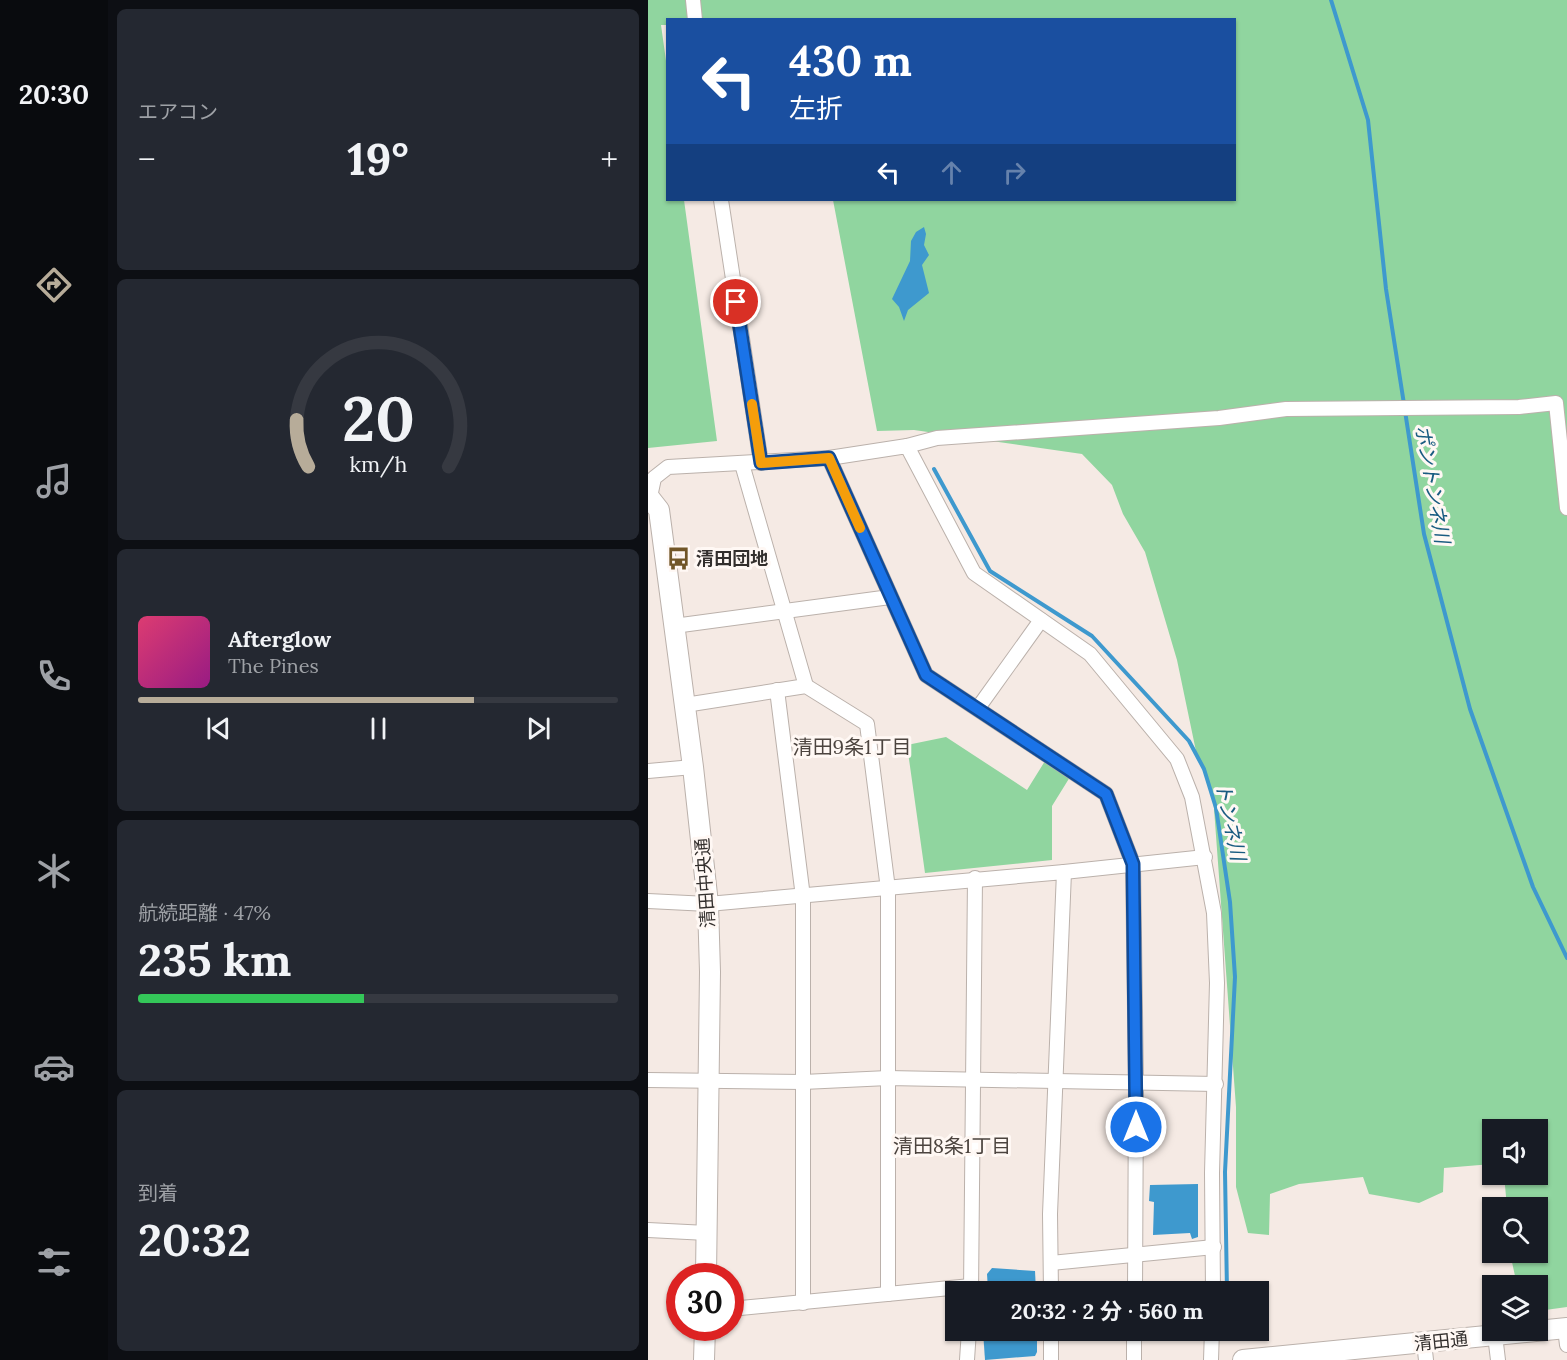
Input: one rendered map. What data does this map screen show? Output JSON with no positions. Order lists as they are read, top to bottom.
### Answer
{
  "streets": {
    "street": ["清田中央通", "清田通"]
  },
  "districts": ["清田9条1丁目", "清田8条1丁目"],
  "water": ["ポントンネ川", "トンネ川"],
  "places": {
    "bus stop": ["清田団地"]
  },
  "page": {
    "tabs": "20:30",
    "tile": [
      "エアコン",
      ["航続距離 · 47%", "235 km"],
      ["到着", "20:32"]
    ],
    "turn": ["430 m", "左折"],
    "heat": ["−", "19°", "+"],
    "song": ["Afterglow", "The Pines"],
    "limit": "30",
    "trip": "20:32 · 2 分 · 560 m",
    "gauge": ["20", "km/h"]
  }
}
